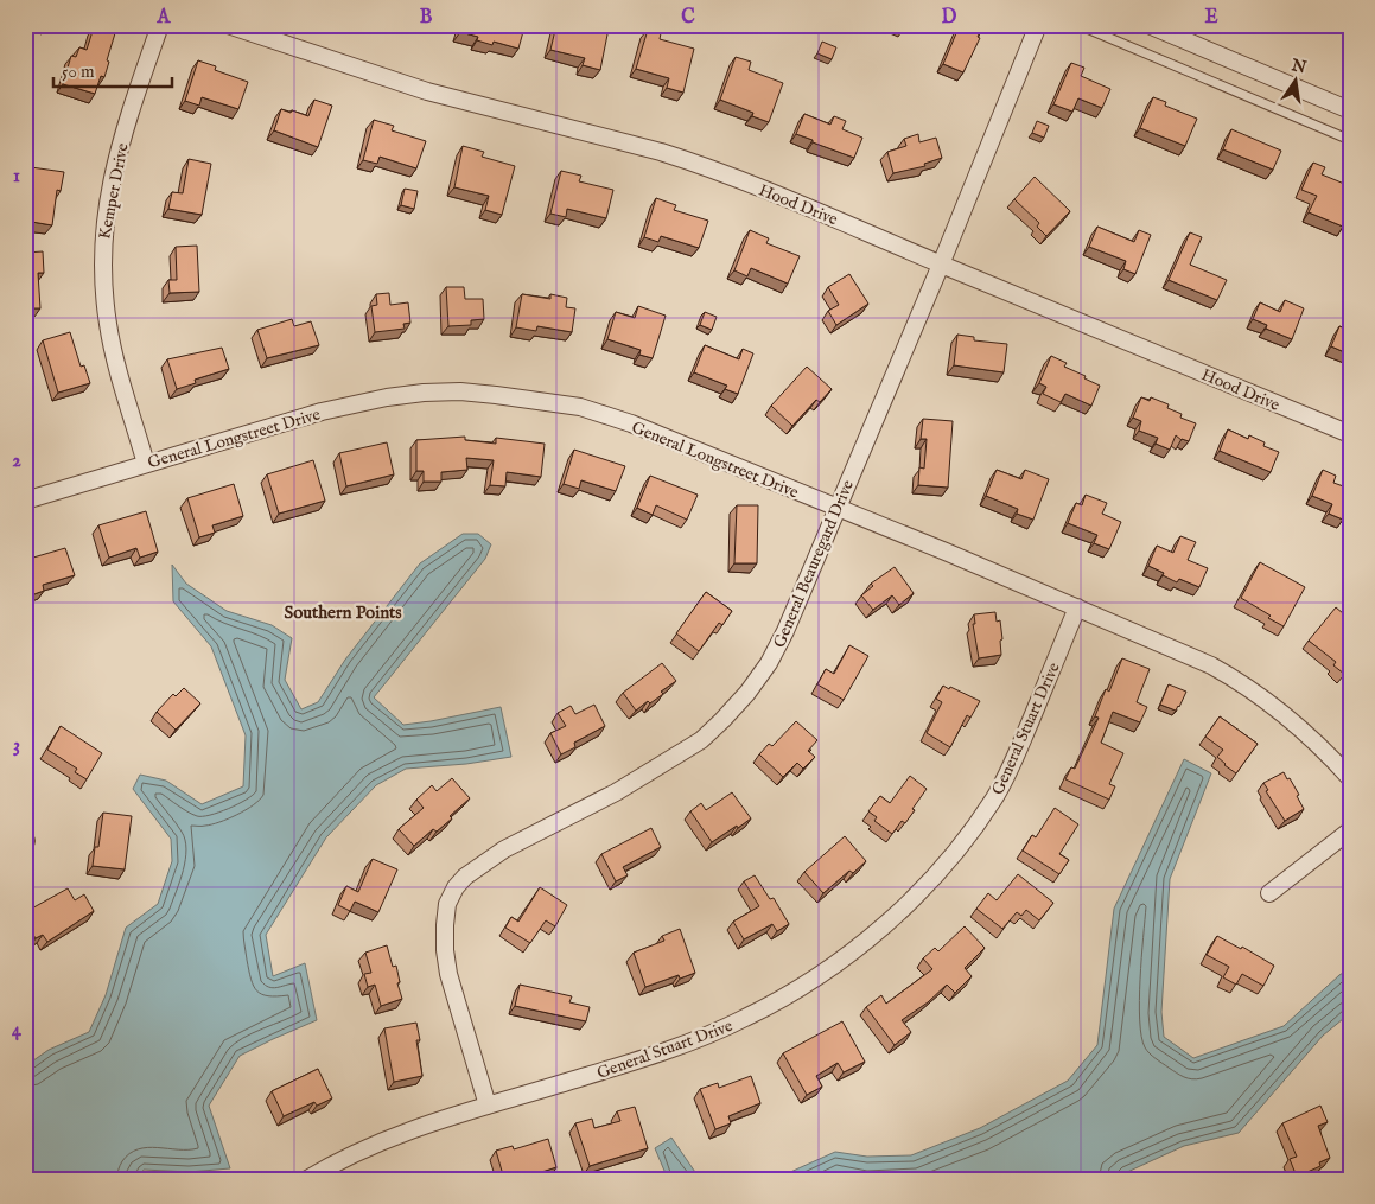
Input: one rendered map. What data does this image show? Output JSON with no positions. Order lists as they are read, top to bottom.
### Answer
{
  "streets": {
    "street": [
      "Kemper Drive",
      "Hood Drive",
      "General Longstreet Drive",
      "General Beauregard Drive",
      "General Stuart Drive"
    ]
  },
  "crossings": [
    ["Kemper Drive", "General Longstreet Drive"],
    ["Hood Drive", "General Beauregard Drive"],
    ["General Longstreet Drive", "General Beauregard Drive"],
    ["General Longstreet Drive", "General Stuart Drive"],
    ["General Beauregard Drive", "General Stuart Drive"]
  ],
  "districts": ["Southern Points"],
  "scale_bar": "50 m",
  "north": "top",
  "grid": {
    "columns": [
      "A",
      "B",
      "C",
      "D",
      "E"
    ],
    "rows": [
      "1",
      "2",
      "3",
      "4"
    ]
  }
}
